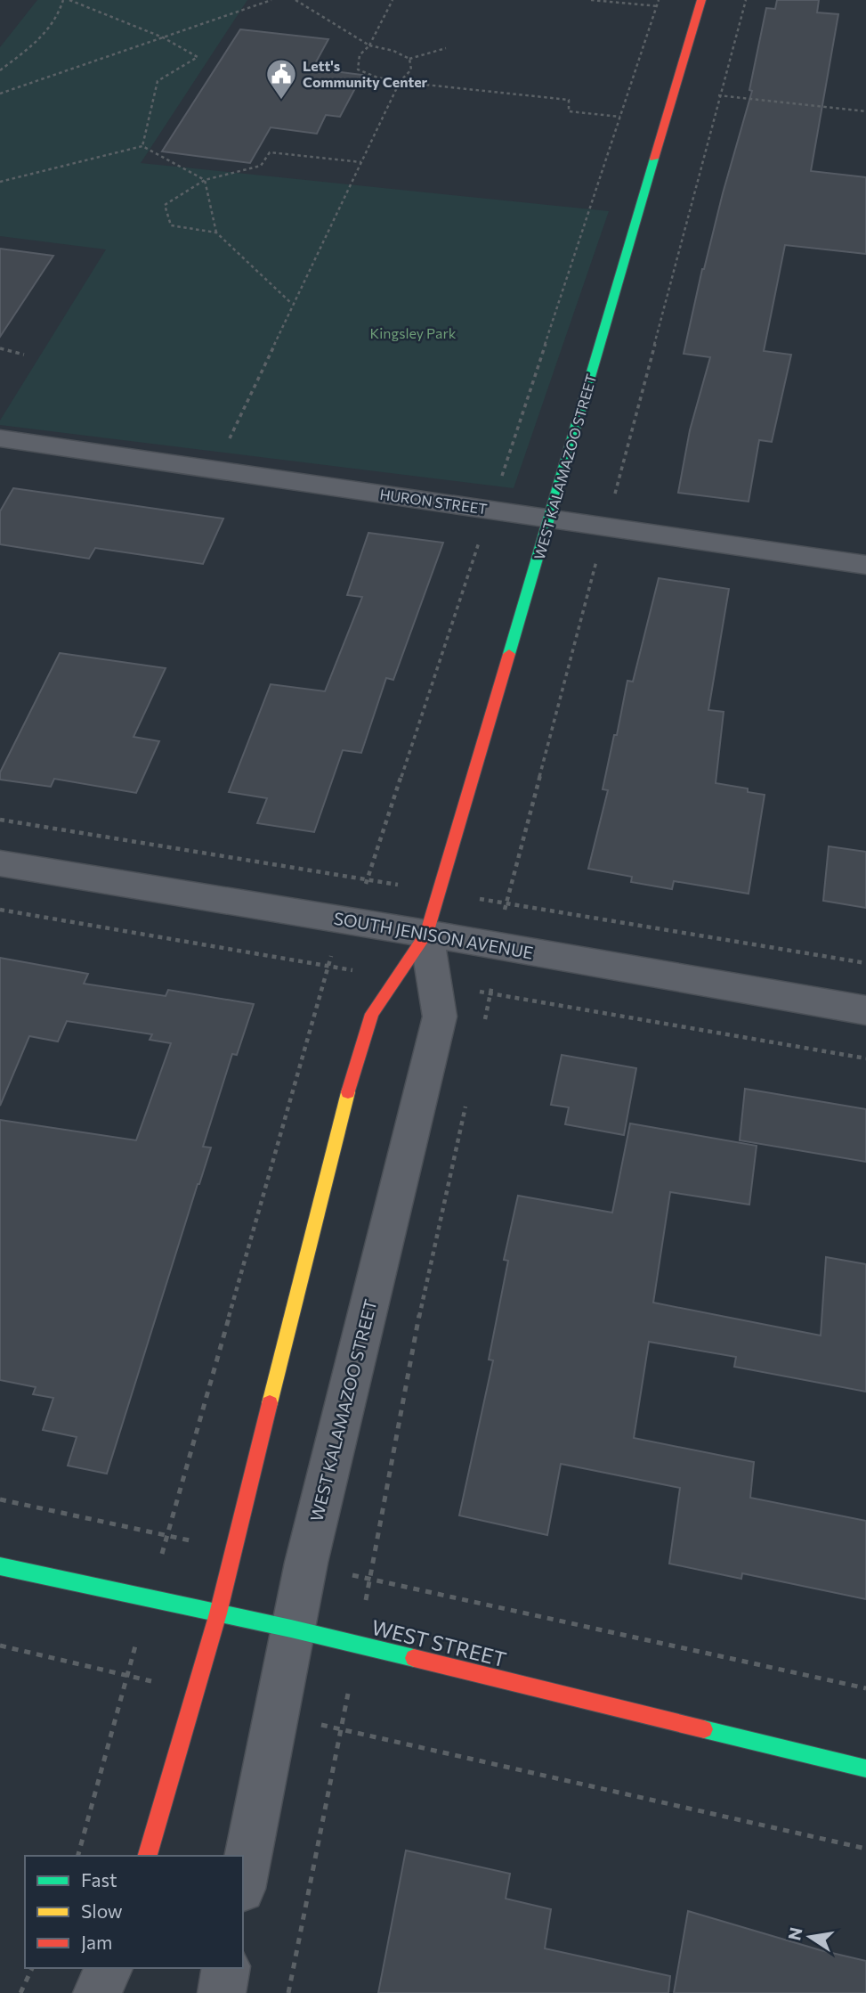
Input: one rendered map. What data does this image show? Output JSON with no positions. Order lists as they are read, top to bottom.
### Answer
{
  "streets": {
    "street": [
      "WEST KALAMAZOO STREET",
      "HURON STREET",
      "SOUTH JENISON AVENUE",
      "WEST STREET"
    ]
  },
  "crossings": [
    ["WEST KALAMAZOO STREET", "HURON STREET"],
    ["WEST KALAMAZOO STREET", "SOUTH JENISON AVENUE"],
    ["WEST KALAMAZOO STREET", "WEST STREET"]
  ],
  "parks": ["Kingsley Park"],
  "places": {
    "public building": ["Lett's Community Center"]
  },
  "legend": ["Fast", "Slow", "Jam"],
  "north": "left"
}
